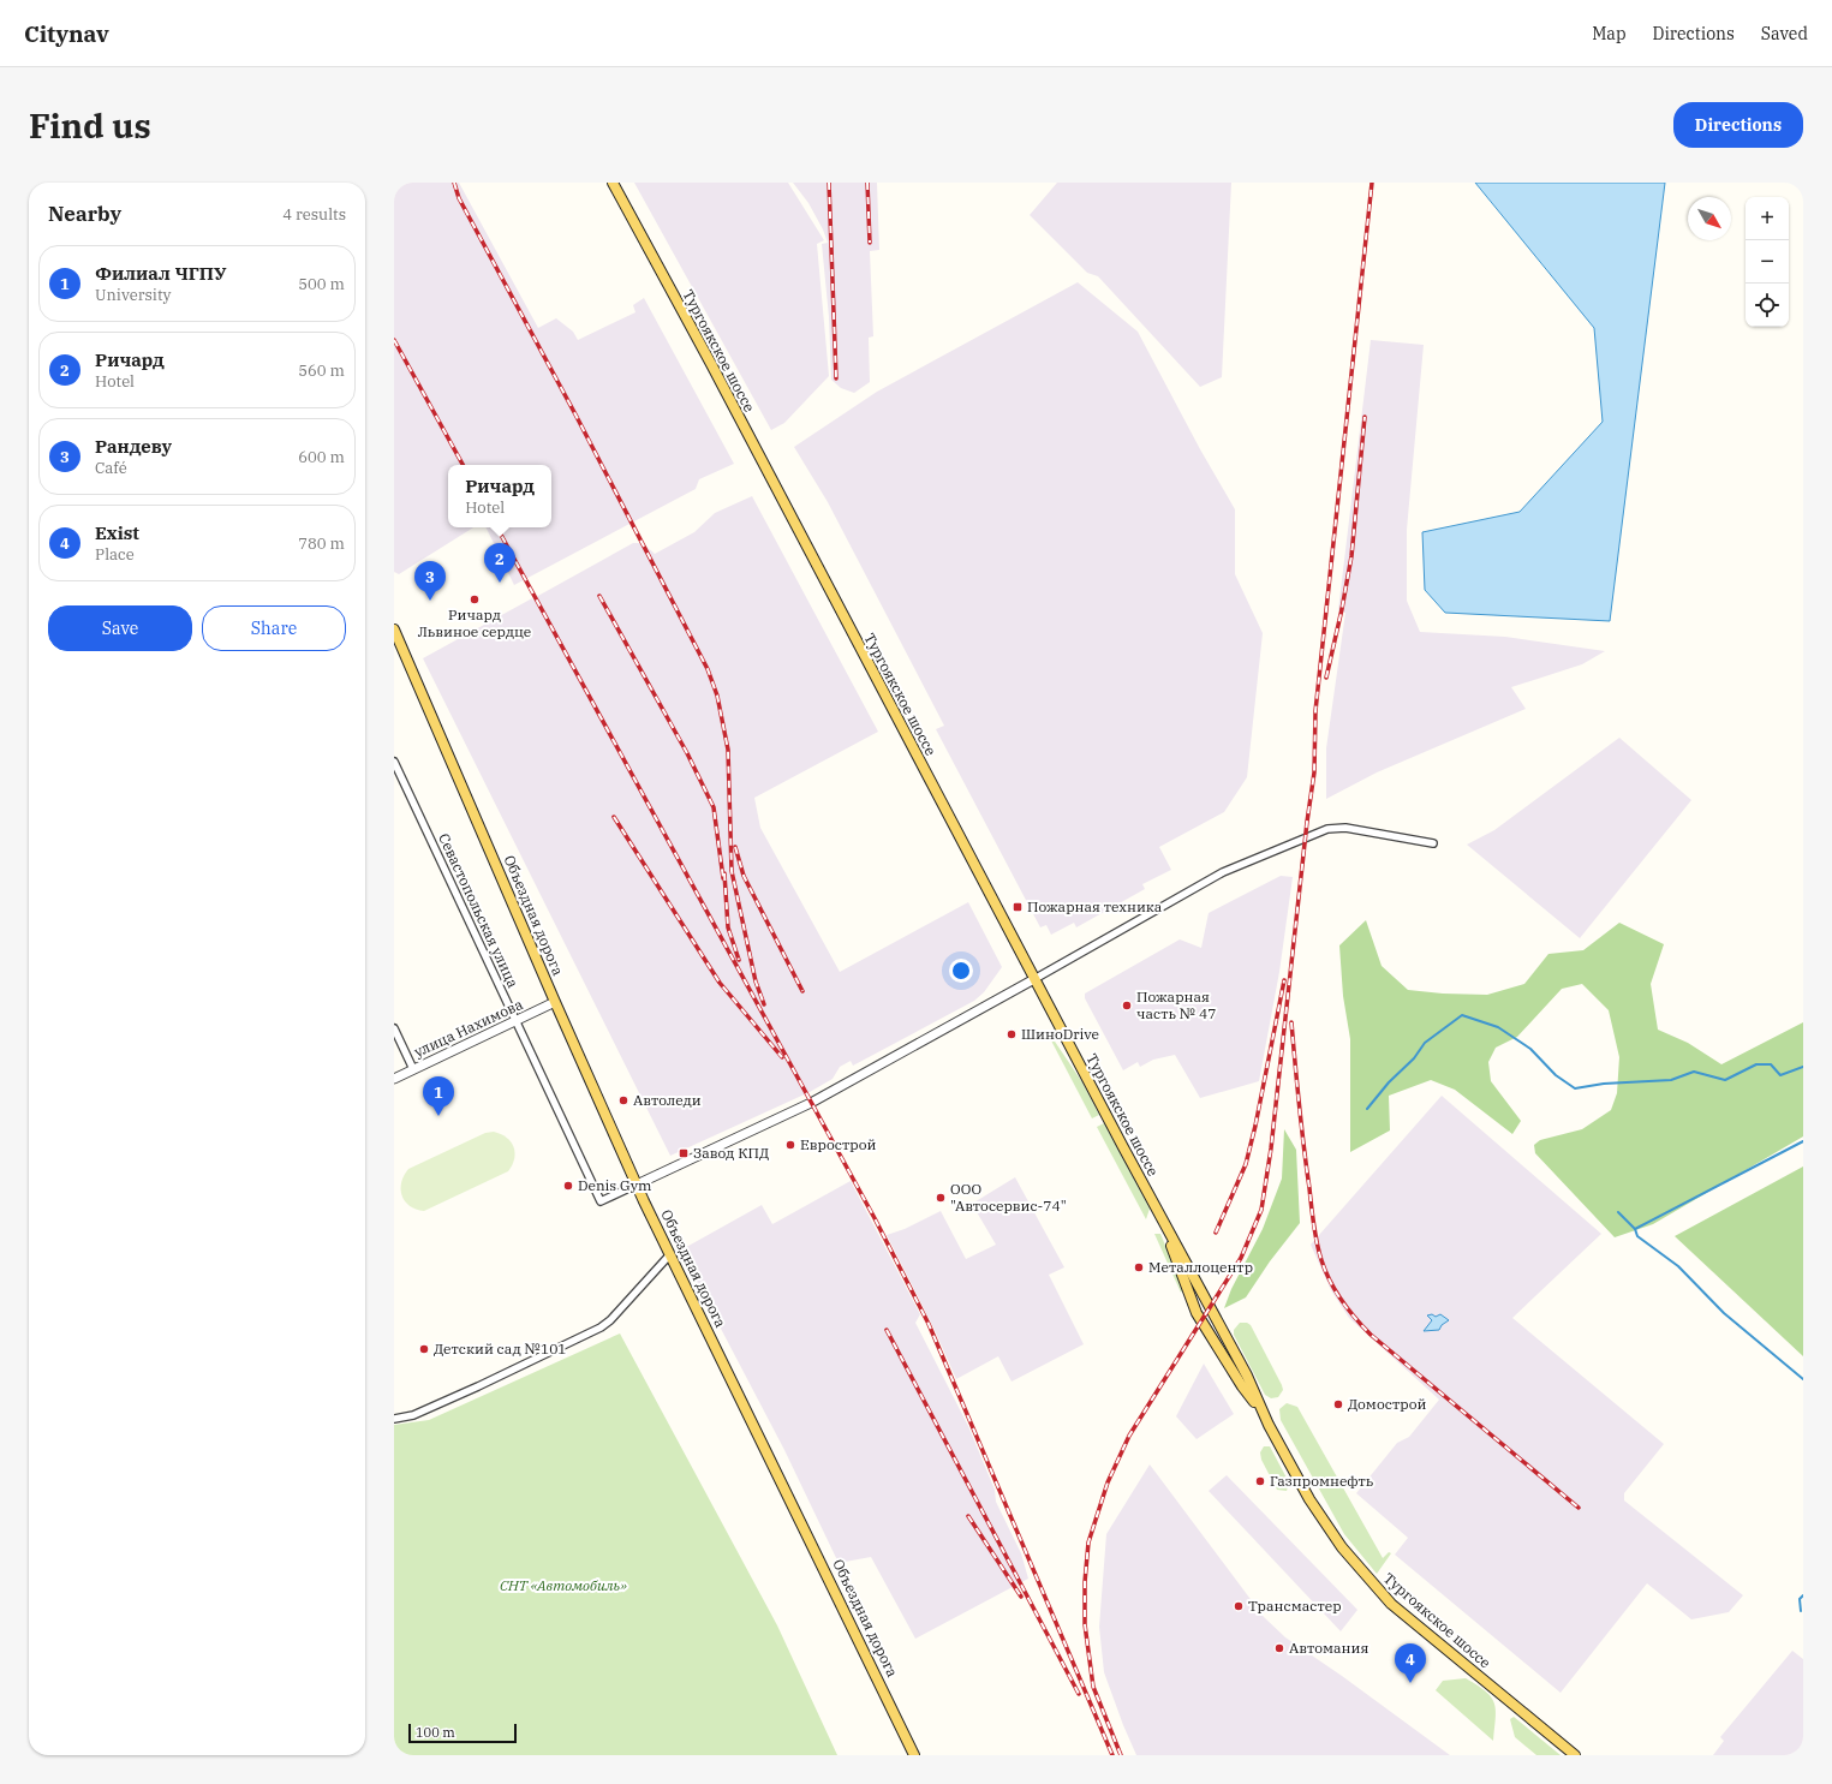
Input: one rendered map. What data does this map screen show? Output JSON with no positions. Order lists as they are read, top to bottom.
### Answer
{
  "streets": {
    "main road": ["Тургоякское шоссе", "Объездная дорога"],
    "street": ["Севастопольская улица", "улица Нахимова"]
  },
  "crossings": [
    ["Севастопольская улица", "Объездная дорога"],
    ["Севастопольская улица", "улица Нахимова"],
    ["Объездная дорога", "улица Нахимова"]
  ],
  "parks": ["СНТ «Автомобиль»"],
  "places": {
    "other": [
      "Ричард Львиное сердце",
      "Пожарная часть № 47",
      "ШиноDrive",
      "Автоледи",
      "Еврострой",
      "Denis Gym",
      "ООО \"Автосервис-74\"",
      "Металлоцентр",
      "Детский сад №101",
      "Домострой",
      "Газпромнефть",
      "Трансмастер",
      "Автомания"
    ],
    "transit": ["Пожарная техника", "Завод КПД"]
  },
  "scale_bar": "100 m",
  "north": "bottom right",
  "page": {
    "header": "Citynav",
    "nav": ["Map", "Directions", "Saved"],
    "buttons": [
      "Directions",
      ["Save", "Share"]
    ],
    "title": "Find us",
    "heading": ["Nearby", "4 results"],
    "map_buttons": ["+", "−"],
    "list": [
      {
        "mark": "1",
        "name": "Филиал ЧГПУ",
        "note": "University",
        "value": "500 m"
      },
      {
        "mark": "2",
        "name": "Ричард",
        "note": "Hotel",
        "value": "560 m"
      },
      {
        "mark": "3",
        "name": "Рандеву",
        "note": "Café",
        "value": "600 m"
      },
      {
        "mark": "4",
        "name": "Exist",
        "note": "Place",
        "value": "780 m"
      }
    ],
    "popup": ["Ричард", "Hotel"],
    "pins": [
      "2",
      "3",
      "1",
      "4"
    ],
    "scale": "100 m"
  }
}
